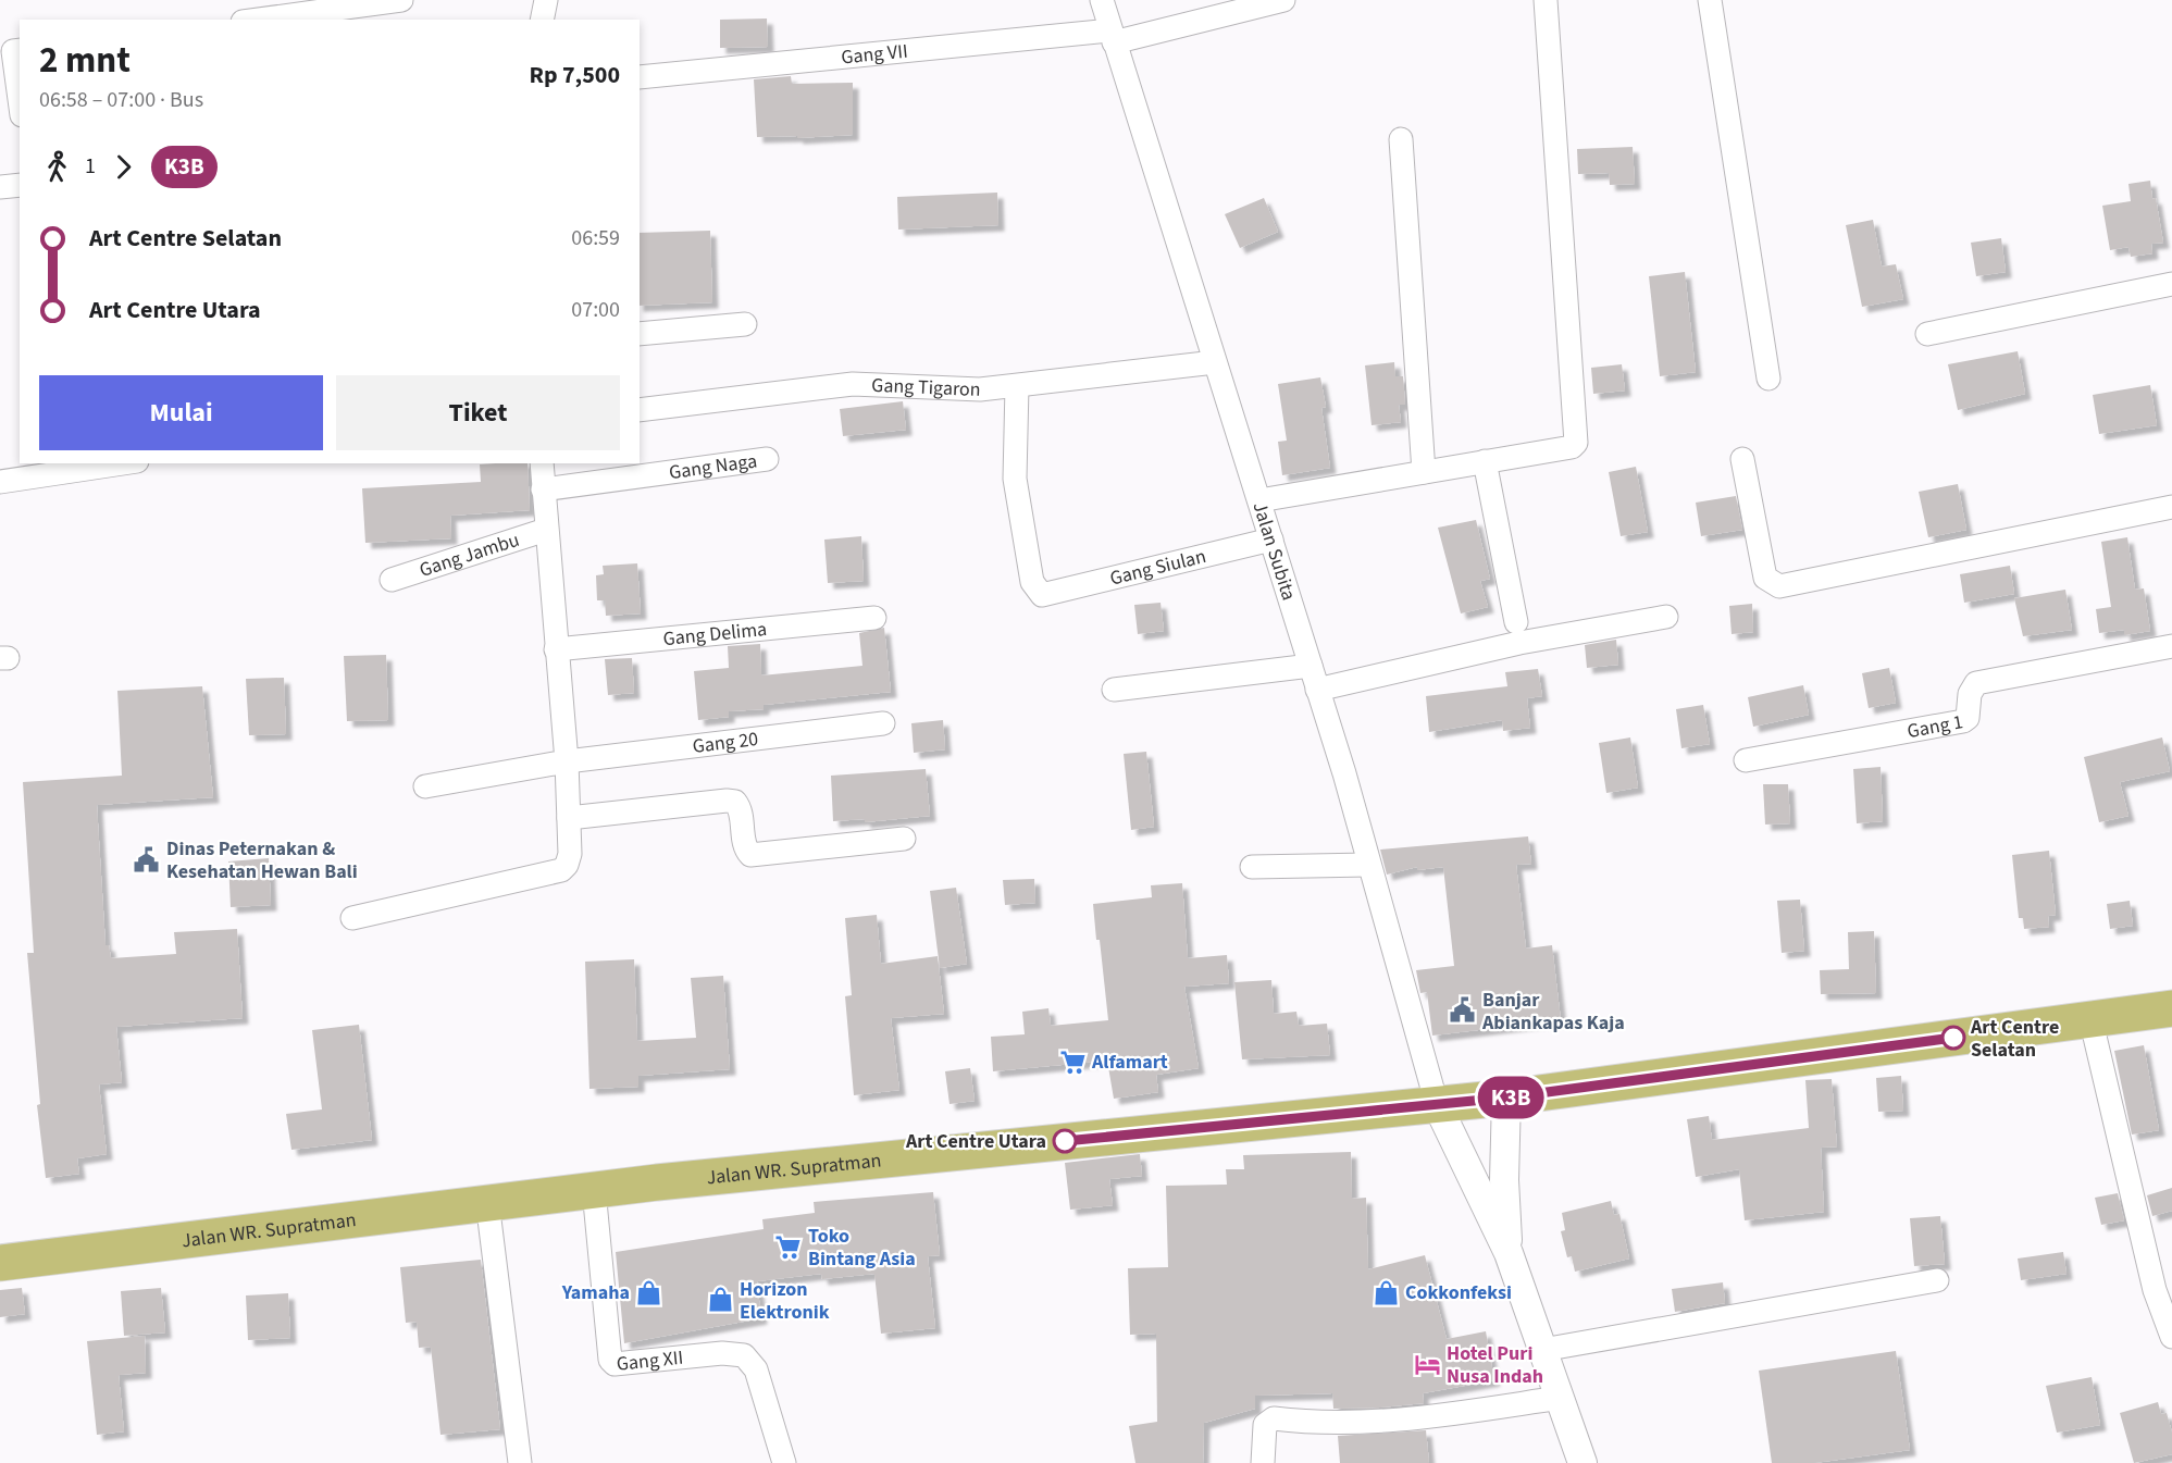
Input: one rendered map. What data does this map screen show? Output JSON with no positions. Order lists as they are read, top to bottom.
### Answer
{
  "streets": {
    "main road": ["Jalan WR. Supratman"],
    "street": [
      "Gang VII",
      "Gang Tigaron",
      "Gang Naga",
      "Jalan Subita",
      "Gang Jambu",
      "Gang Siulan",
      "Gang Delima",
      "Gang 1",
      "Gang 20",
      "Gang XII"
    ]
  },
  "crossings": [
    ["Gang VII", "Jalan Subita"],
    ["Gang Tigaron", "Jalan Subita"],
    ["Gang Tigaron", "Gang Siulan"],
    ["Jalan Subita", "Gang Siulan"],
    ["Jalan Subita", "Jalan WR. Supratman"],
    ["Jalan WR. Supratman", "Gang XII"]
  ],
  "places": {
    "public building": ["Dinas Peternakan & Kesehatan Hewan Bali", "Banjar Abiankapas Kaja"],
    "other": ["Art Centre Selatan", "Art Centre Utara"],
    "supermarket": ["Alfamart", "Toko Bintang Asia"],
    "shop": ["Yamaha", "Cokkonfeksi", "Horizon Elektronik"],
    "hotel": ["Hotel Puri Nusa Indah"]
  },
  "lines": ["bus line K3B"],
  "page": {
    "on_map": "K3B",
    "heading": ["2 mnt", "06:58 – 07:00 · Bus", "Rp 7,500"],
    "legs": ["1", "K3B"],
    "list": [
      {
        "name": "Art Centre Selatan",
        "value": "06:59"
      },
      {
        "name": "Art Centre Utara",
        "value": "07:00"
      }
    ],
    "buttons": ["Mulai", "Tiket"]
  }
}
